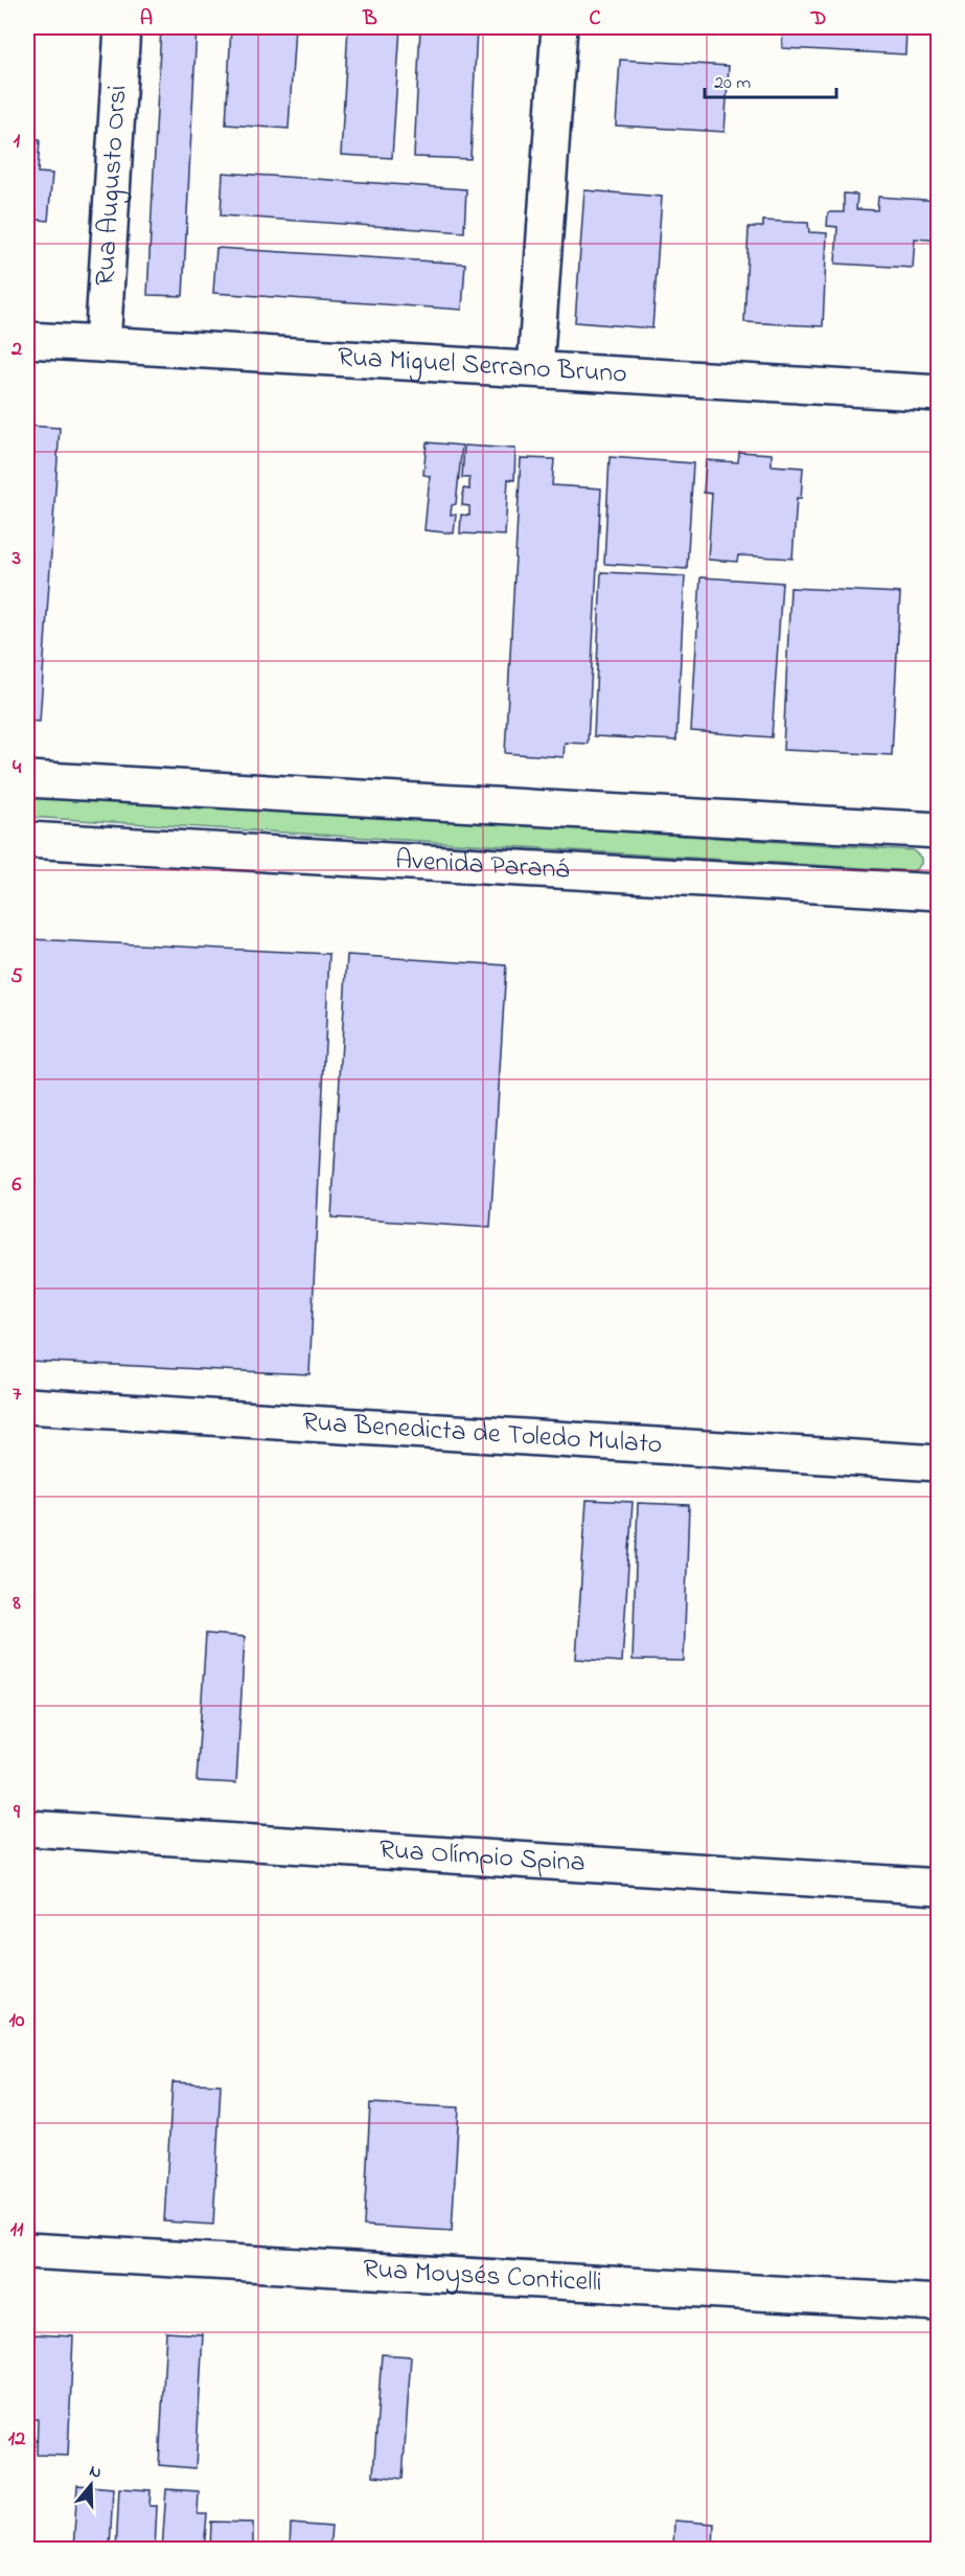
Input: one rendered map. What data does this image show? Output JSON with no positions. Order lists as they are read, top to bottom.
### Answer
{
  "streets": {
    "street": [
      "Rua Augusto Orsi",
      "Rua Miguel Serrano Bruno",
      "Avenida Paraná",
      "Rua Benedicta de Toledo Mulato",
      "Rua Olímpio Spina",
      "Rua Moysés Conticelli"
    ]
  },
  "crossings": [
    ["Rua Augusto Orsi", "Rua Miguel Serrano Bruno"]
  ],
  "scale_bar": "20 m",
  "north": "top",
  "grid": {
    "columns": [
      "A",
      "B",
      "C",
      "D"
    ],
    "rows": [
      "1",
      "2",
      "3",
      "4",
      "5",
      "6",
      "7",
      "8",
      "9",
      "10",
      "11",
      "12"
    ]
  }
}
